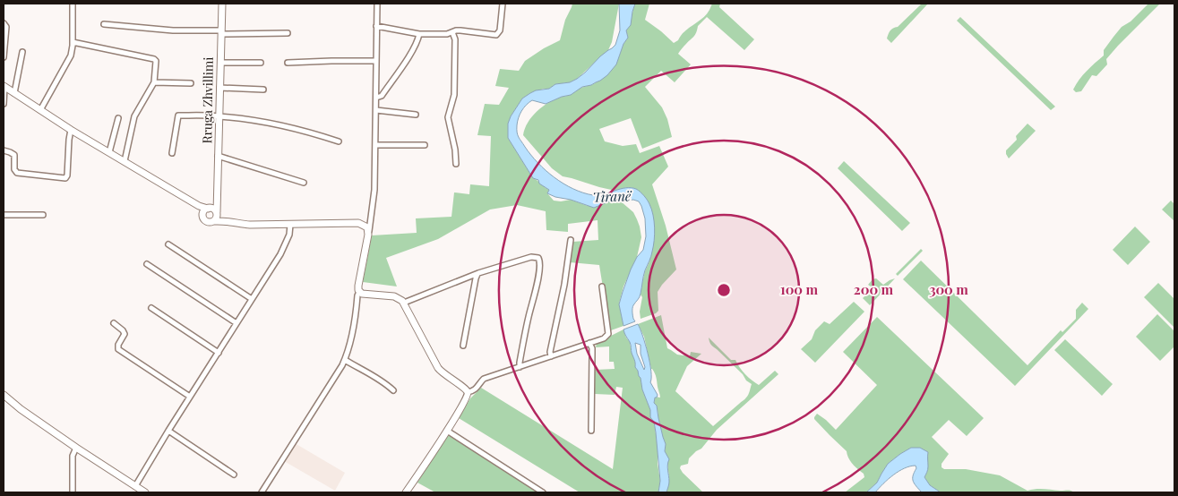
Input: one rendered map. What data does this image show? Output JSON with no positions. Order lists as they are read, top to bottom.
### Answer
{
  "streets": {
    "street": ["Rruga Zhvillimi"]
  },
  "water": ["Tiranë"],
  "rings": ["100 m", "200 m", "300 m"]
}
